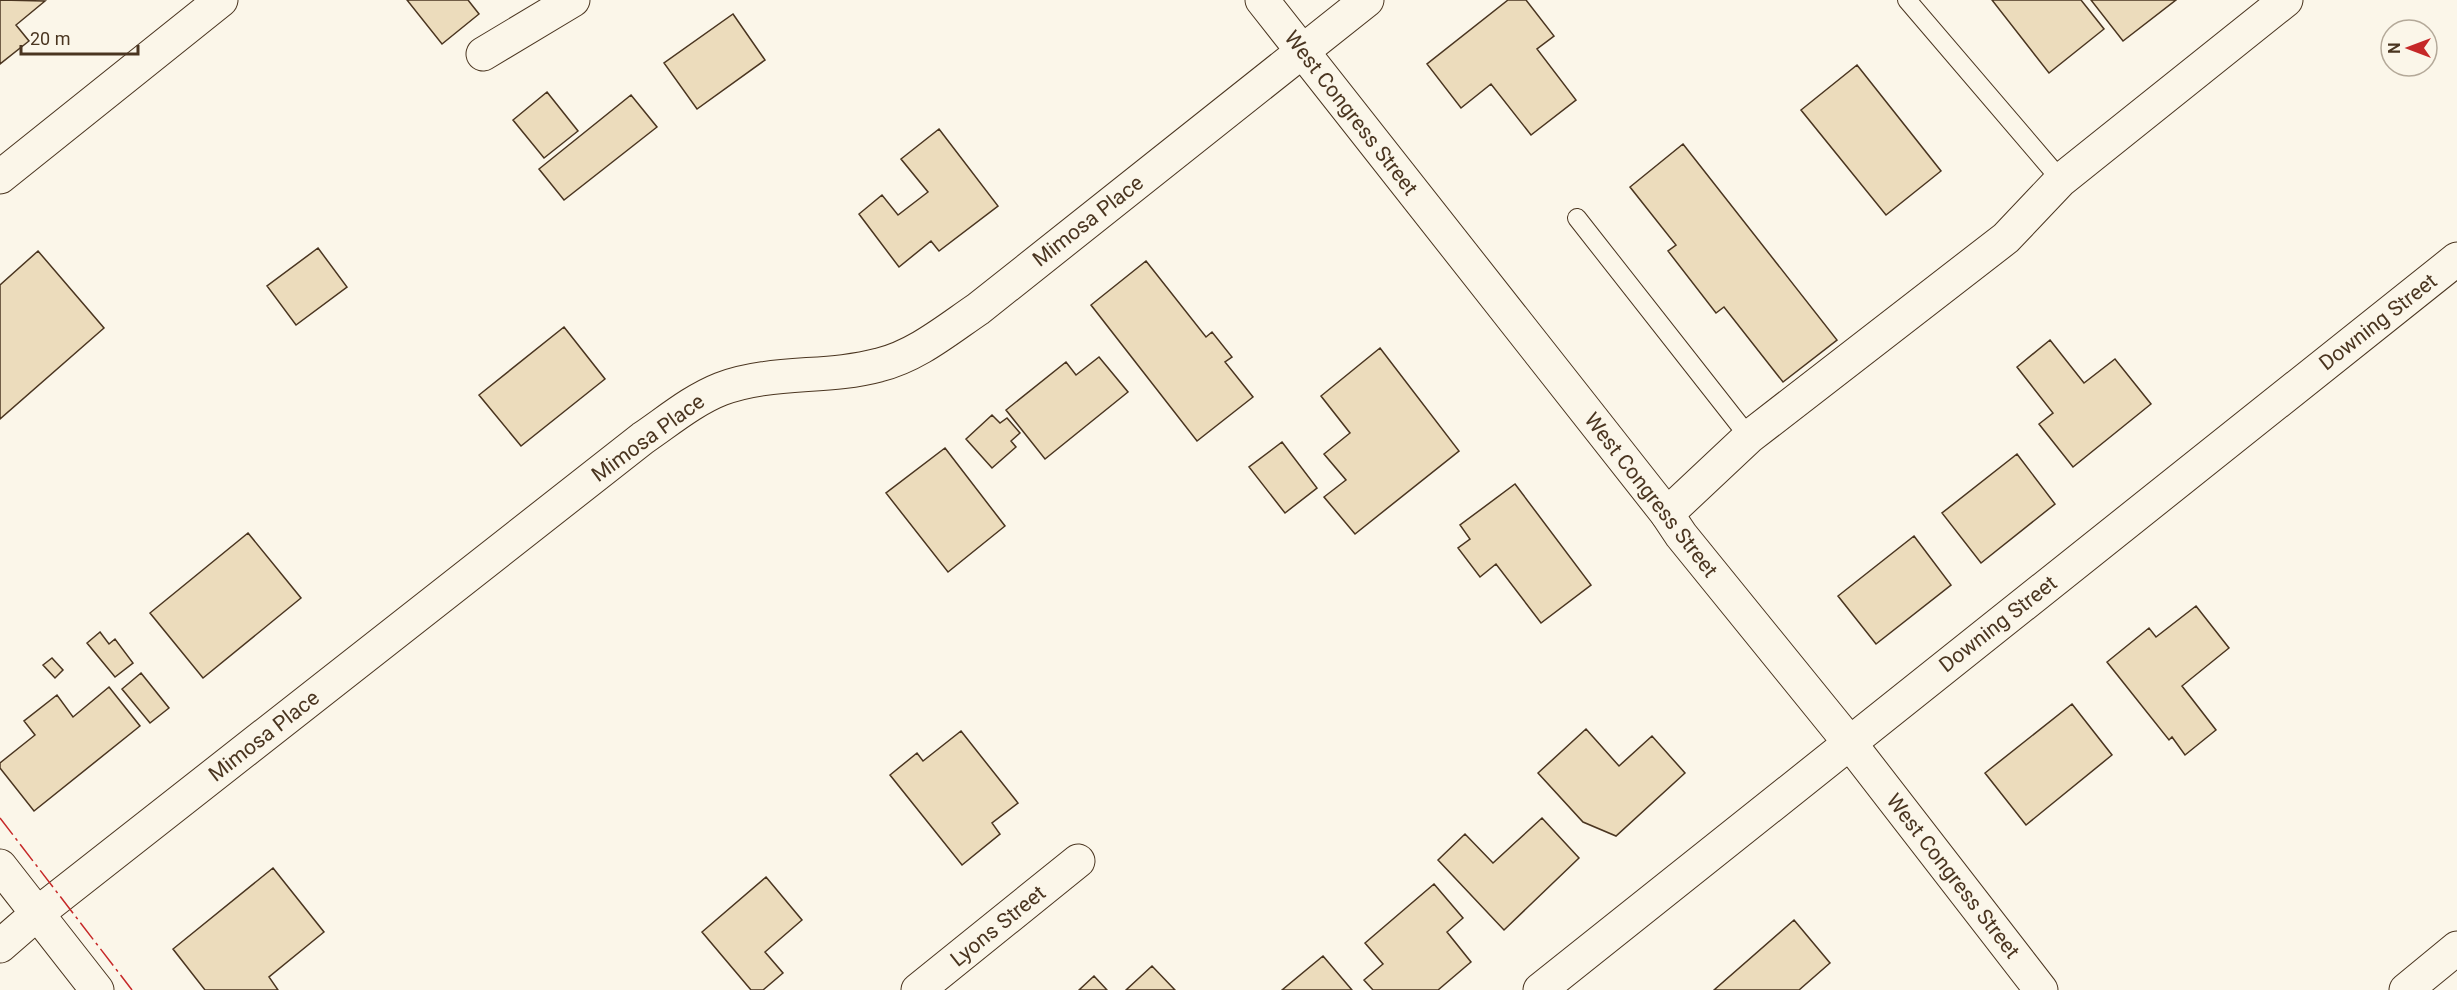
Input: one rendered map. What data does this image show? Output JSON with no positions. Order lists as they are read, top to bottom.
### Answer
{
  "streets": {
    "street": [
      "West Congress Street",
      "Mimosa Place",
      "Downing Street",
      "Lyons Street"
    ]
  },
  "crossings": [
    ["West Congress Street", "Mimosa Place"],
    ["West Congress Street", "Downing Street"]
  ],
  "scale_bar": "20 m",
  "north": "left"
}
